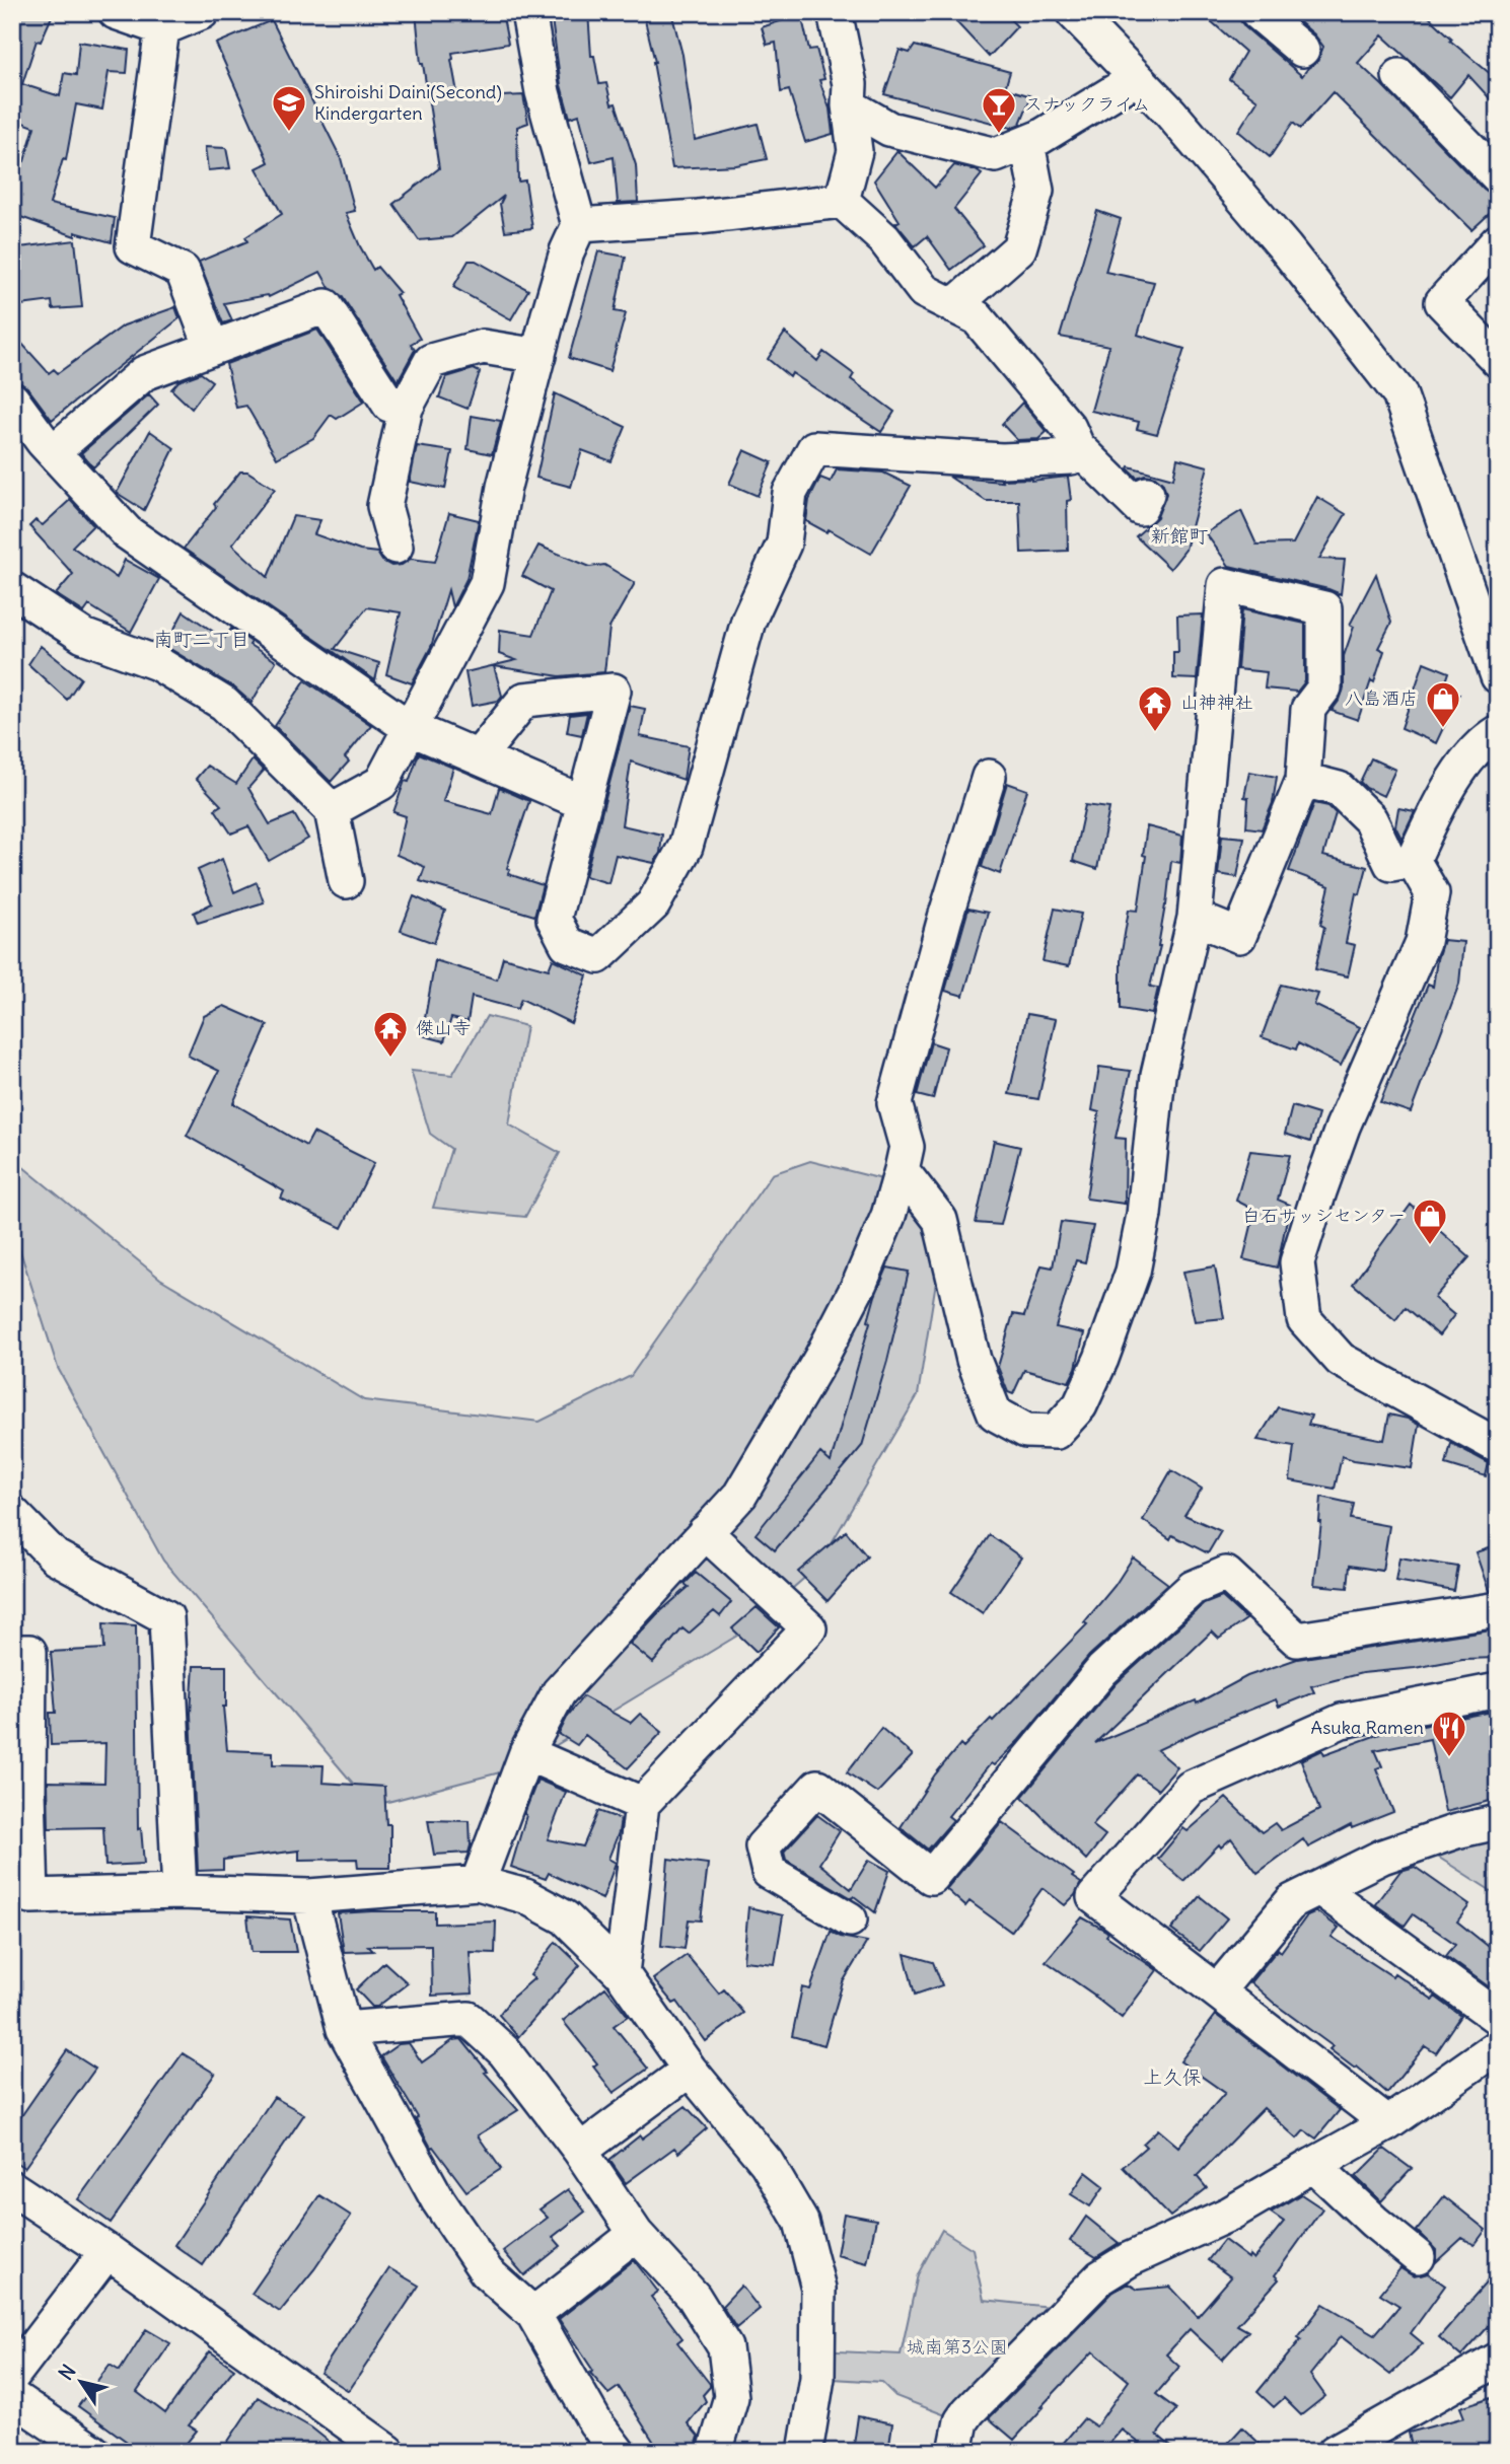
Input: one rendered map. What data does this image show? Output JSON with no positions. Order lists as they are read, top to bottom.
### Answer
{
  "districts": ["新館町", "南町二丁目", "上久保"],
  "parks": ["城南第3公園"],
  "places": {
    "school or university": ["Shiroishi Daini(Second) Kindergarten"],
    "bar": ["スナックライム"],
    "shop": ["八島酒店", "白石サッシセンター"],
    "temple": ["山神神社", "傑山寺"],
    "restaurant": ["Asuka Ramen"]
  },
  "north": "top left"
}
